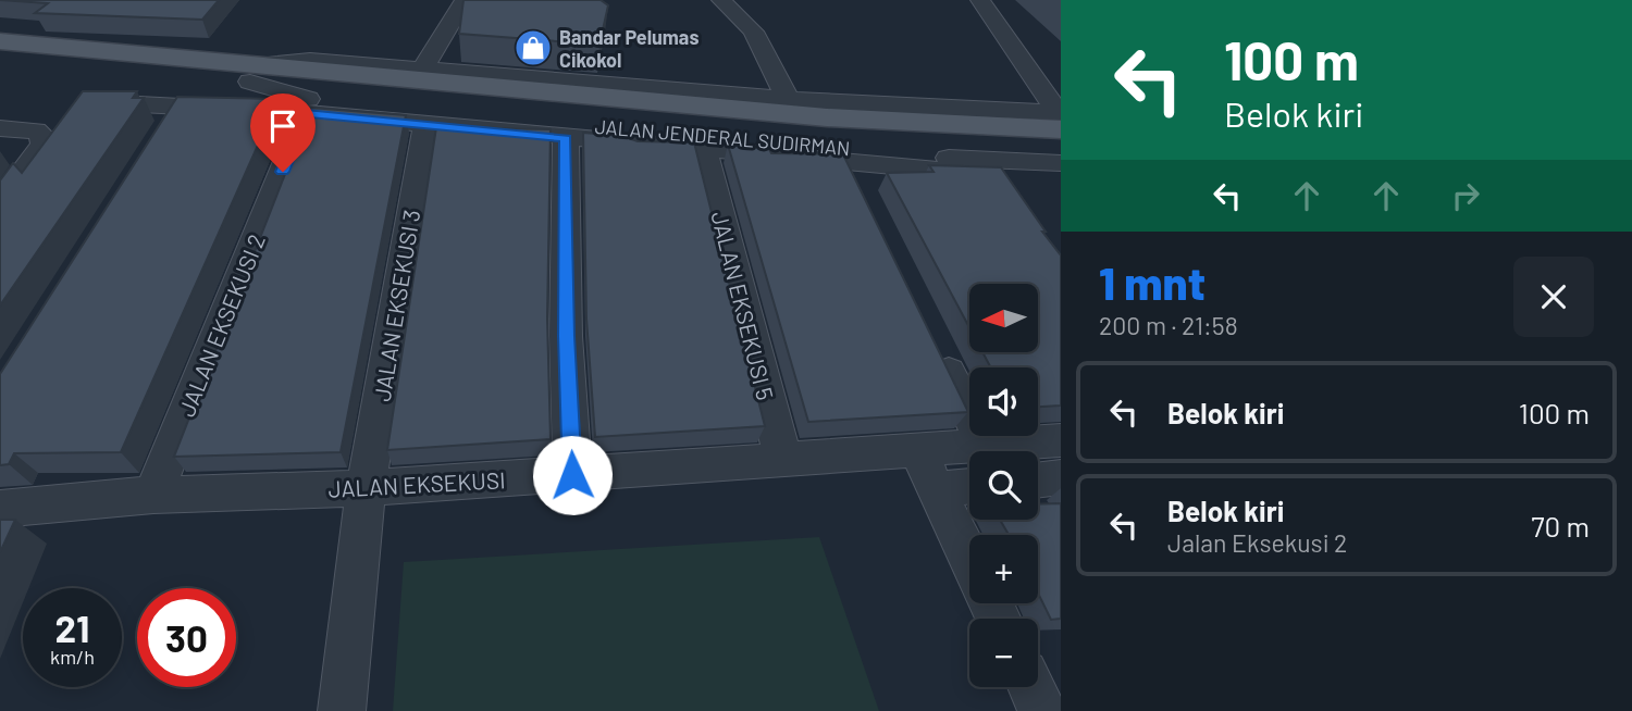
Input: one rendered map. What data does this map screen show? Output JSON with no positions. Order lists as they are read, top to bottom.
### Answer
{
  "streets": {
    "main road": ["JALAN JENDERAL SUDIRMAN"],
    "street": [
      "JALAN EKSEKUSI 3",
      "JALAN EKSEKUSI 5",
      "JALAN EKSEKUSI 2",
      "JALAN EKSEKUSI"
    ]
  },
  "crossings": [
    ["JALAN EKSEKUSI 3", "JALAN EKSEKUSI"],
    ["JALAN EKSEKUSI 5", "JALAN EKSEKUSI"],
    ["JALAN EKSEKUSI 2", "JALAN EKSEKUSI"]
  ],
  "places": {
    "shop": ["Bandar Pelumas Cikokol"]
  },
  "north": "left",
  "page": {
    "turn": ["100 m", "Belok kiri"],
    "heading": ["1 mnt", "200 m · 21:58"],
    "map_buttons": ["+", "−"],
    "list": [
      {
        "name": "Belok kiri",
        "value": "100 m"
      },
      {
        "name": "Belok kiri",
        "note": "Jalan Eksekusi 2",
        "value": "70 m"
      }
    ],
    "speed": "21 km/h",
    "limit": "30"
  }
}
